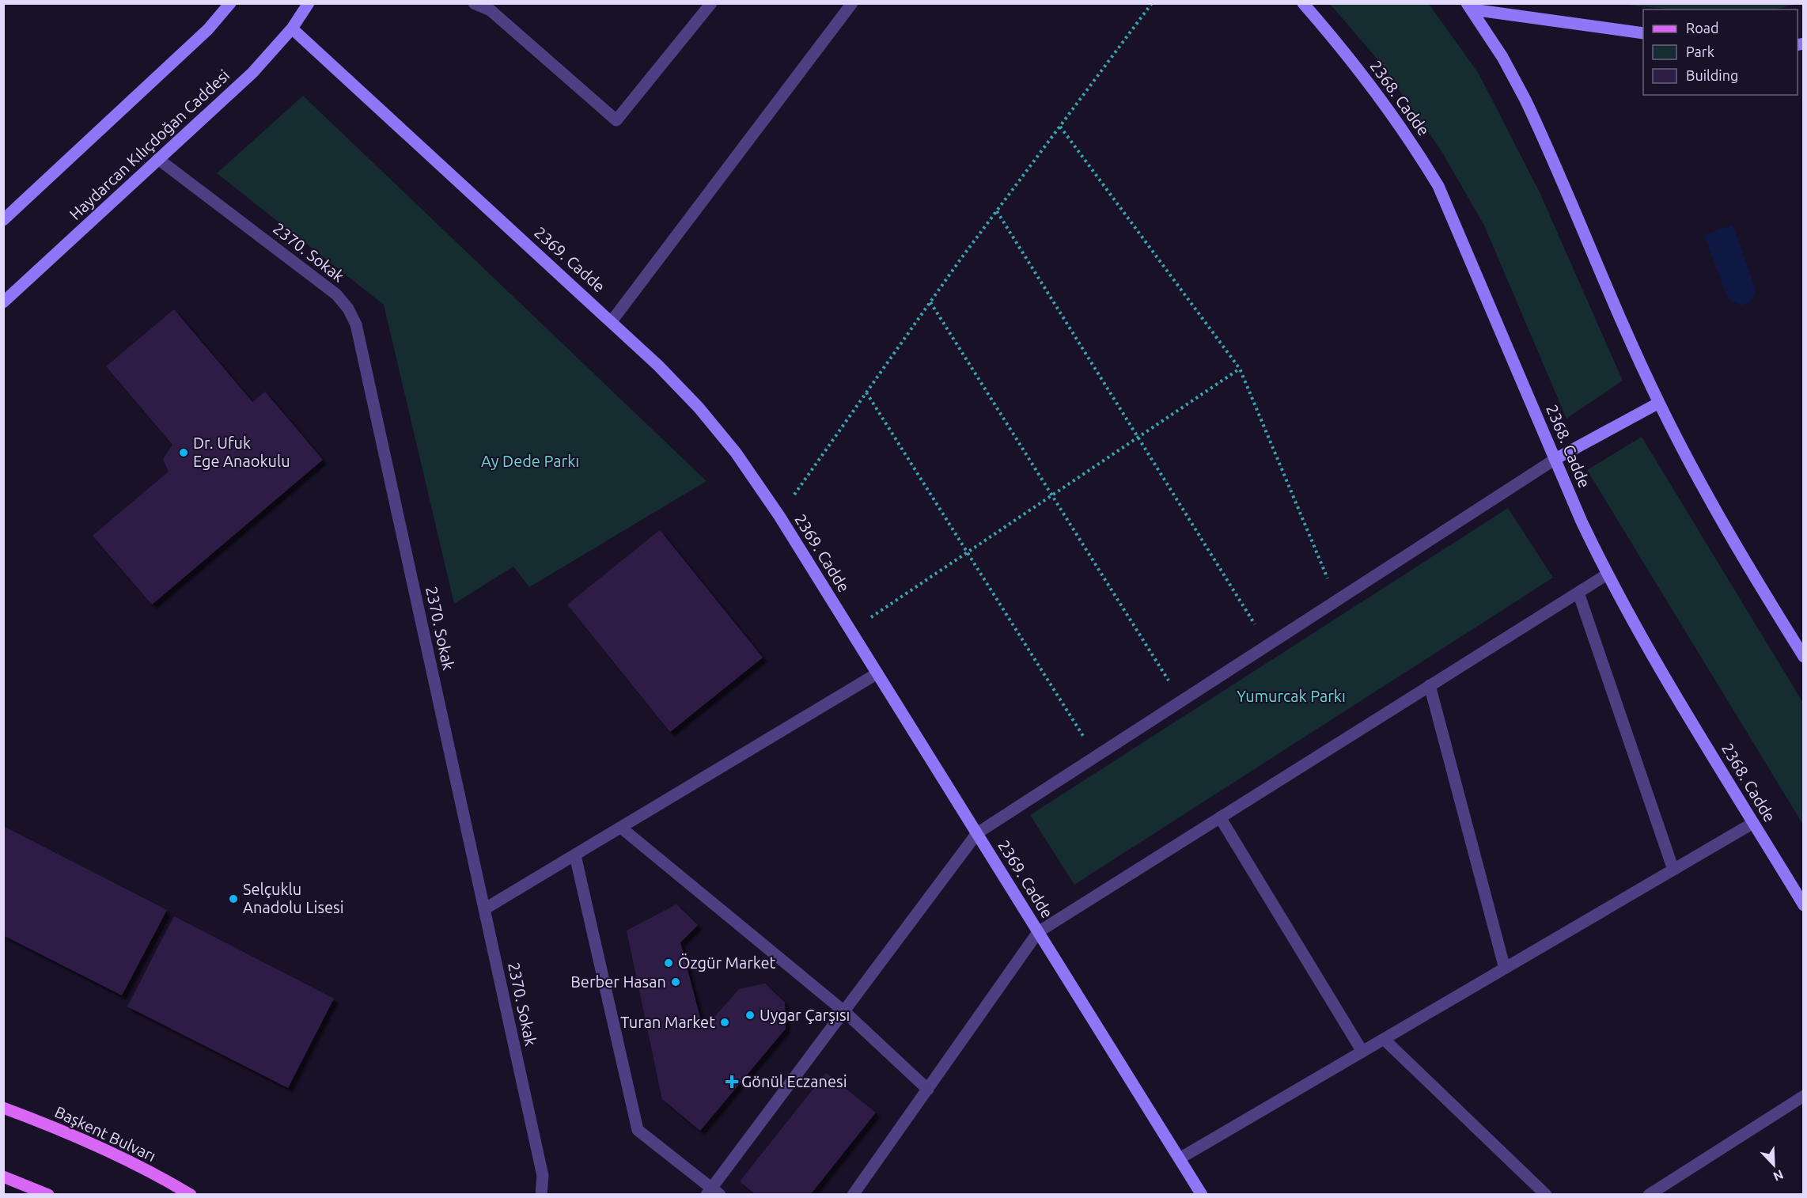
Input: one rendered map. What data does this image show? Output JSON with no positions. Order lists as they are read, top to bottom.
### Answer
{
  "streets": {
    "main road": ["Başkent Bulvarı"],
    "street": [
      "2368. Cadde",
      "Haydarcan Kılıçdoğan Caddesi",
      "2370. Sokak",
      "2369. Cadde"
    ]
  },
  "crossings": [
    ["Haydarcan Kılıçdoğan Caddesi", "2370. Sokak"],
    ["Haydarcan Kılıçdoğan Caddesi", "2369. Cadde"]
  ],
  "parks": ["Ay Dede Parkı", "Yumurcak Parkı"],
  "places": {
    "other": [
      "Dr. Ufuk Ege Anaokulu",
      "Selçuklu Anadolu Lisesi",
      "Özgür Market",
      "Berber Hasan",
      "Uygar Çarşısı",
      "Turan Market"
    ],
    "health": ["Gönül Eczanesi"]
  },
  "legend": ["Road", "Park", "Building"],
  "north": "bottom right"
}
